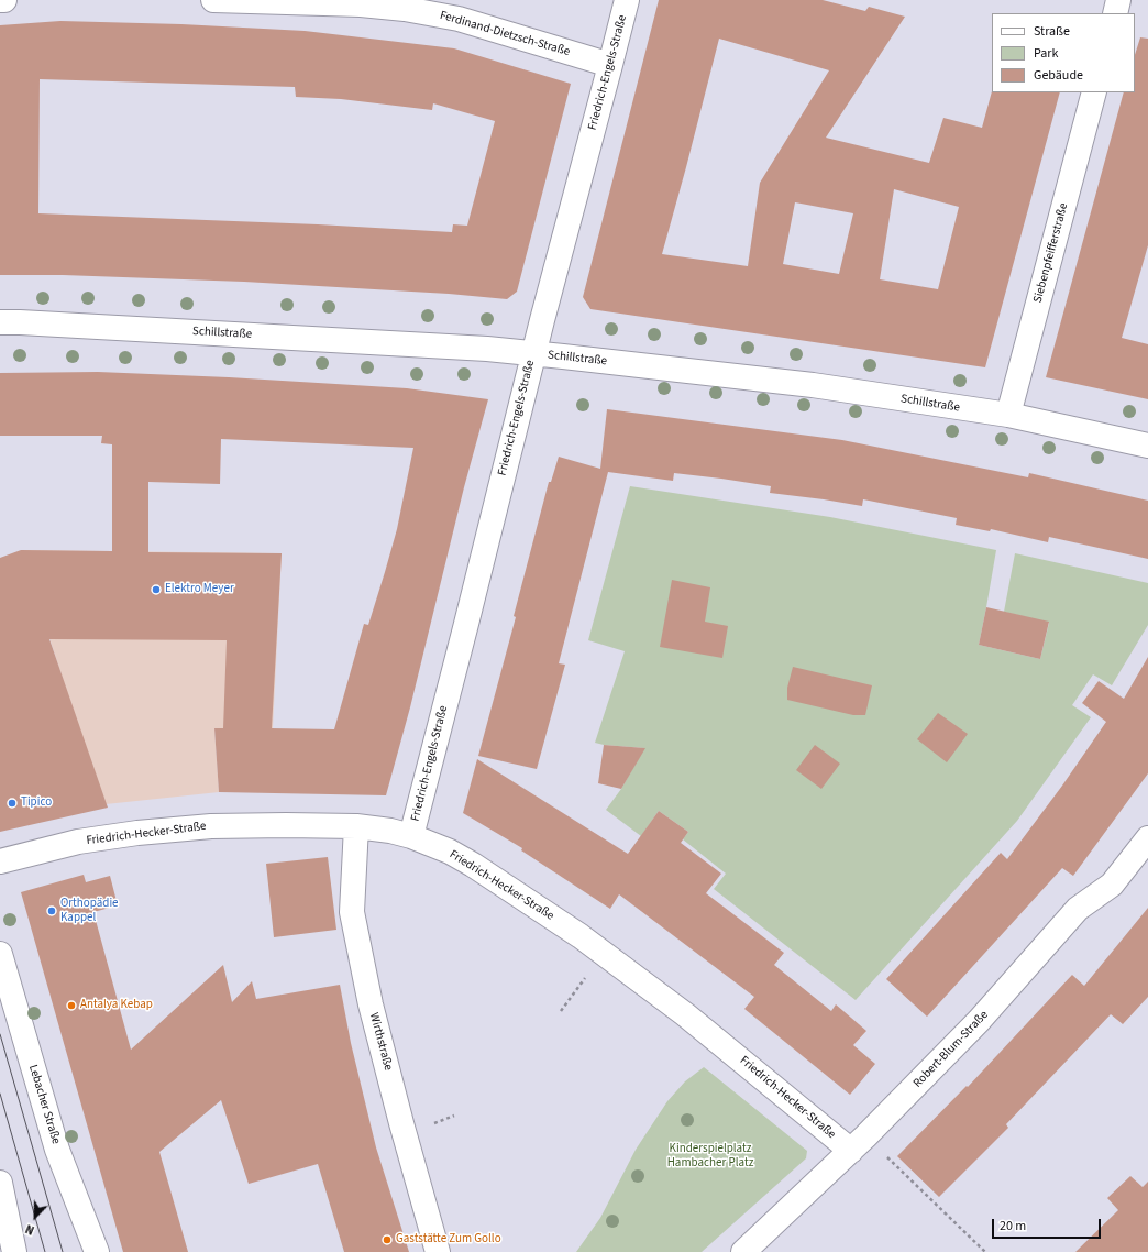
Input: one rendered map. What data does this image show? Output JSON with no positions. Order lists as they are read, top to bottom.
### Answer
{
  "streets": {
    "street": [
      "Ferdinand-Dietzsch-Straße",
      "Friedrich-Engels-Straße",
      "Siebenpfeifferstraße",
      "Schillstraße",
      "Friedrich-Hecker-Straße",
      "Wirthstraße",
      "Robert-Blum-Straße",
      "Lebacher Straße"
    ]
  },
  "crossings": [
    ["Ferdinand-Dietzsch-Straße", "Friedrich-Engels-Straße"],
    ["Friedrich-Engels-Straße", "Schillstraße"],
    ["Friedrich-Engels-Straße", "Friedrich-Hecker-Straße"],
    ["Siebenpfeifferstraße", "Schillstraße"],
    ["Friedrich-Hecker-Straße", "Wirthstraße"],
    ["Friedrich-Hecker-Straße", "Robert-Blum-Straße"]
  ],
  "parks": ["Kinderspielplatz Hambacher Platz"],
  "places": [
    "Elektro Meyer",
    "Tipico",
    "Orthopädie Kappel",
    "Antalya Kebap",
    "Gaststätte Zum Gollo"
  ],
  "legend": ["Straße", "Park", "Gebäude"],
  "scale_bar": "20 m",
  "north": "bottom left"
}
